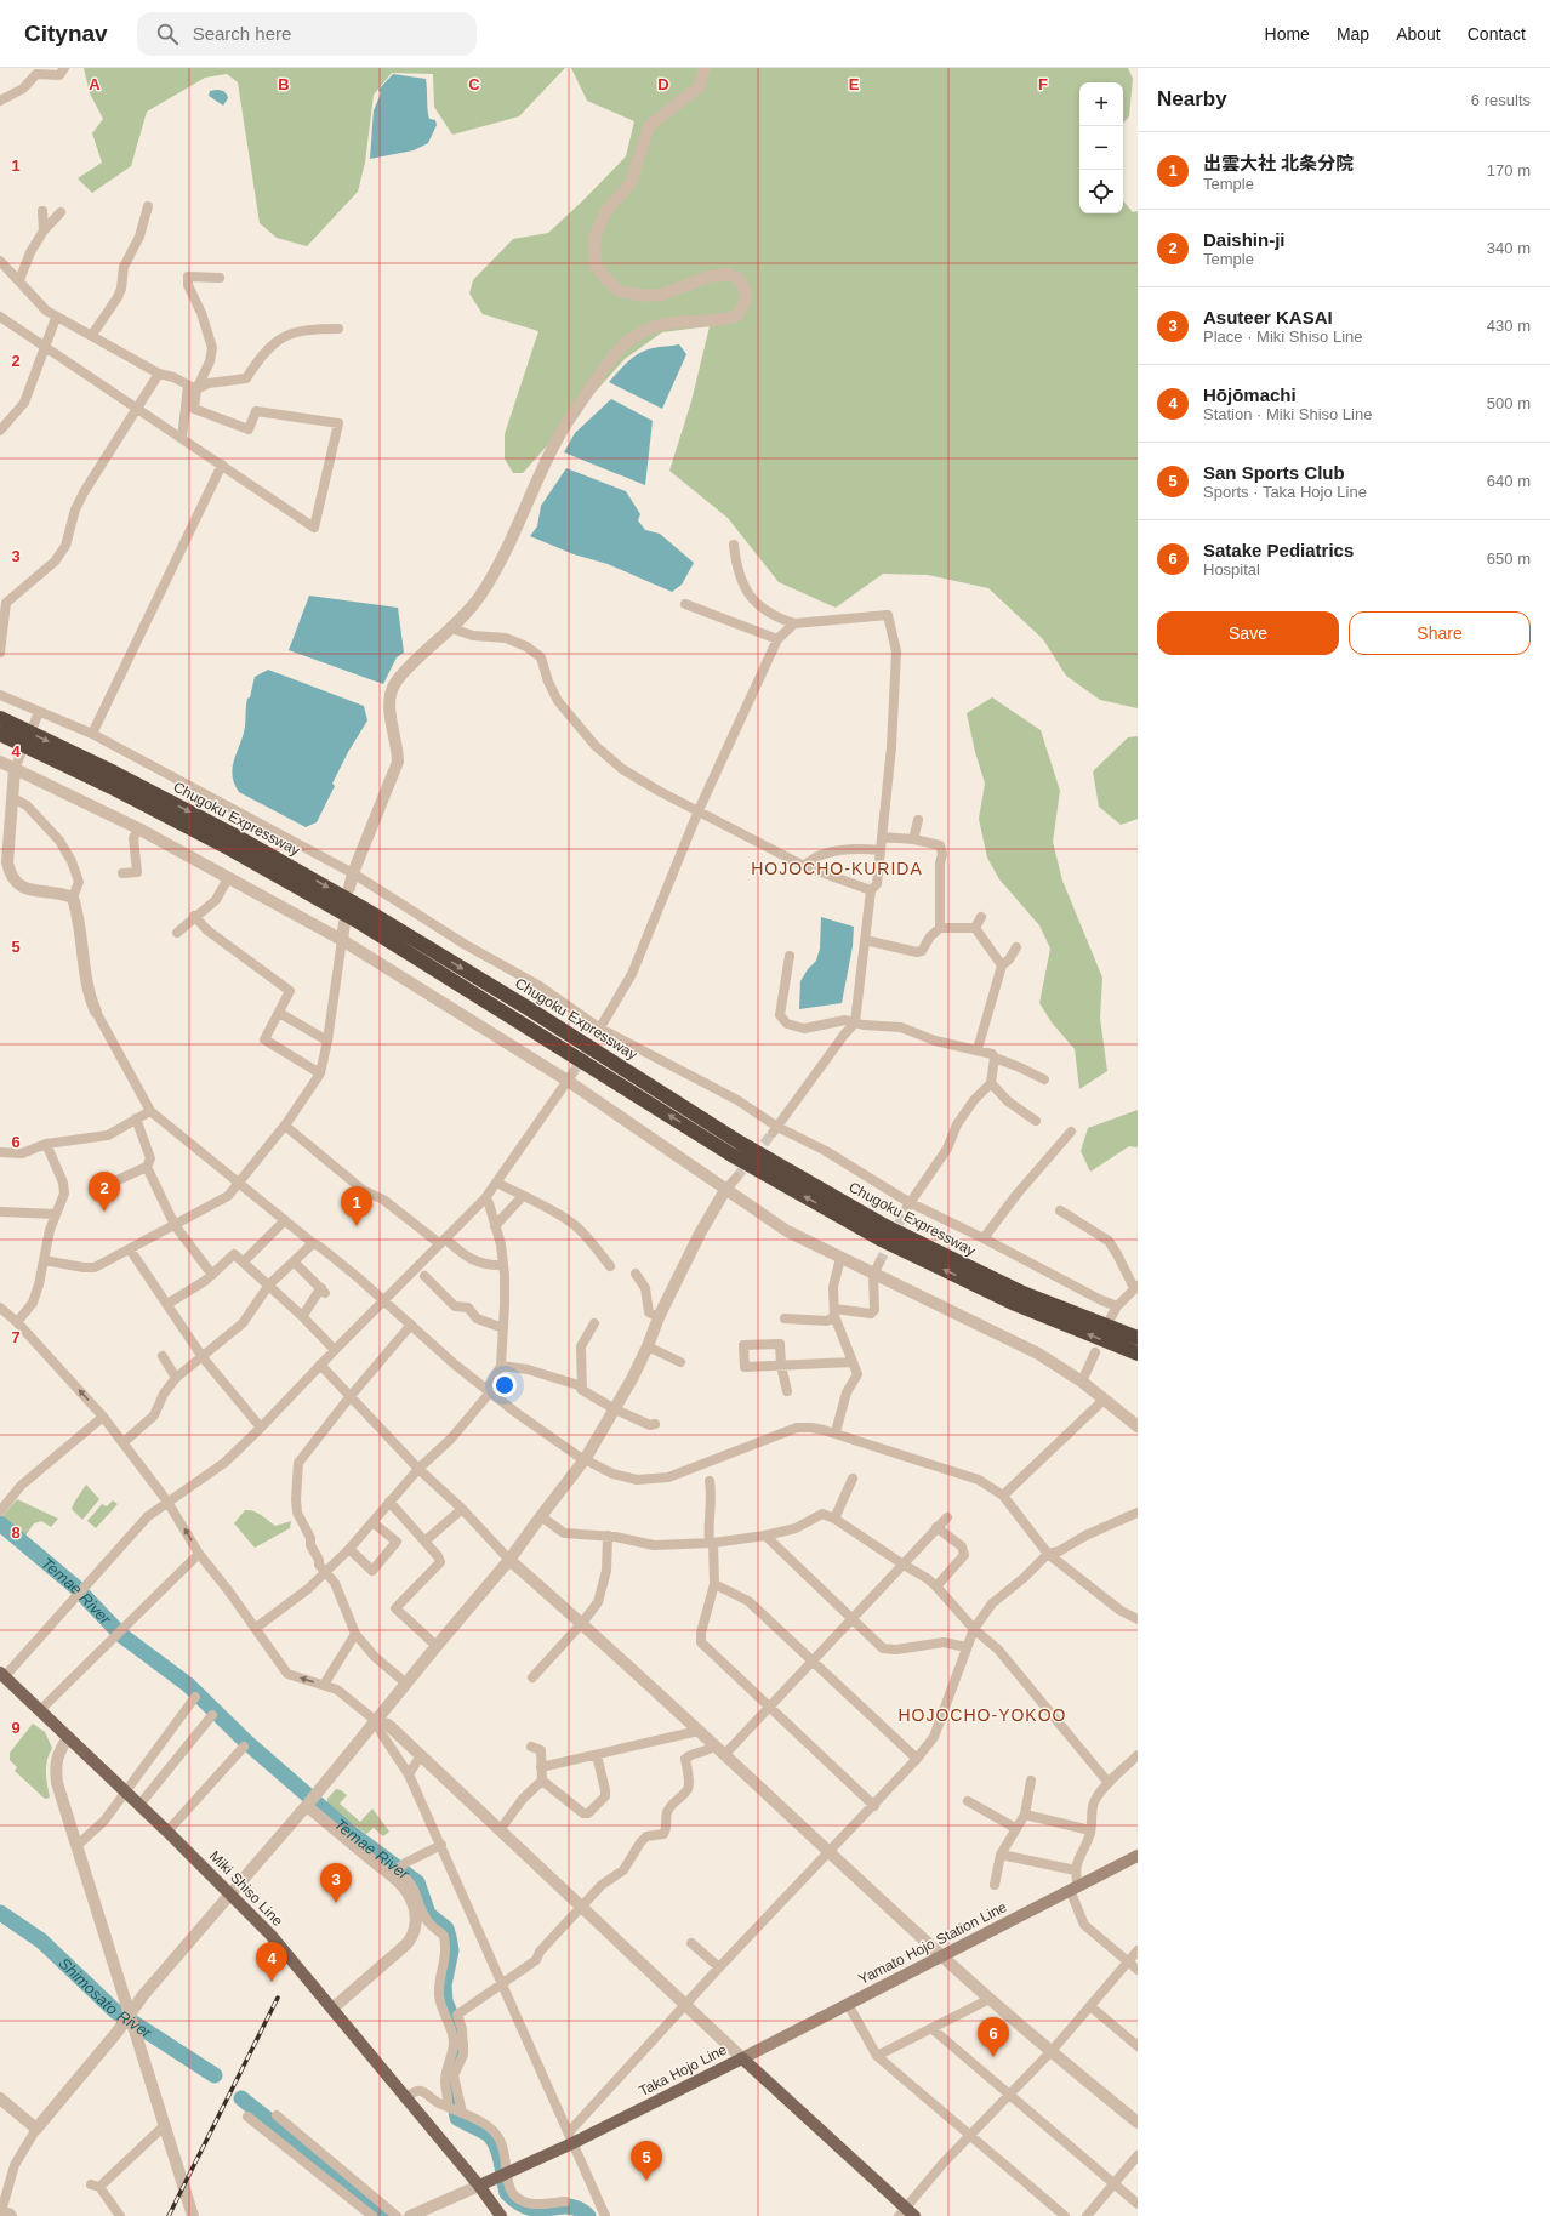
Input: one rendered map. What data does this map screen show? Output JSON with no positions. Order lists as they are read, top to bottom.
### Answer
{
  "streets": {
    "highway": ["Chugoku Expressway"],
    "main road": ["Miki Shiso Line", "Yamato Hojo Station Line", "Taka Hojo Line"]
  },
  "crossings": [
    ["Miki Shiso Line", "Taka Hojo Line"],
    ["Yamato Hojo Station Line", "Taka Hojo Line"]
  ],
  "districts": ["HOJOCHO-KURIDA", "HOJOCHO-YOKOO"],
  "water": ["Temae River", "Shimosato River"],
  "page": {
    "header": "Citynav",
    "search": "Search here",
    "nav": [
      "Home",
      "Map",
      "About",
      "Contact"
    ],
    "heading": ["Nearby", "6 results"],
    "map_buttons": ["+", "−"],
    "list": [
      {
        "mark": "1",
        "name": "出雲大社 北条分院",
        "note": "Temple",
        "value": "170 m"
      },
      {
        "mark": "2",
        "name": "Daishin-ji",
        "note": "Temple",
        "value": "340 m"
      },
      {
        "mark": "3",
        "name": "Asuteer KASAI",
        "note": "Place · Miki Shiso Line",
        "value": "430 m"
      },
      {
        "mark": "4",
        "name": "Hōjōmachi",
        "note": "Station · Miki Shiso Line",
        "value": "500 m"
      },
      {
        "mark": "5",
        "name": "San Sports Club",
        "note": "Sports · Taka Hojo Line",
        "value": "640 m"
      },
      {
        "mark": "6",
        "name": "Satake Pediatrics",
        "note": "Hospital",
        "value": "650 m"
      }
    ],
    "buttons": ["Save", "Share"],
    "pins": [
      "2",
      "1",
      "3",
      "4",
      "6",
      "5"
    ]
  },
  "grid": {
    "columns": [
      "A",
      "B",
      "C",
      "D",
      "E",
      "F"
    ],
    "rows": [
      "1",
      "2",
      "3",
      "4",
      "5",
      "6",
      "7",
      "8",
      "9"
    ]
  }
}
